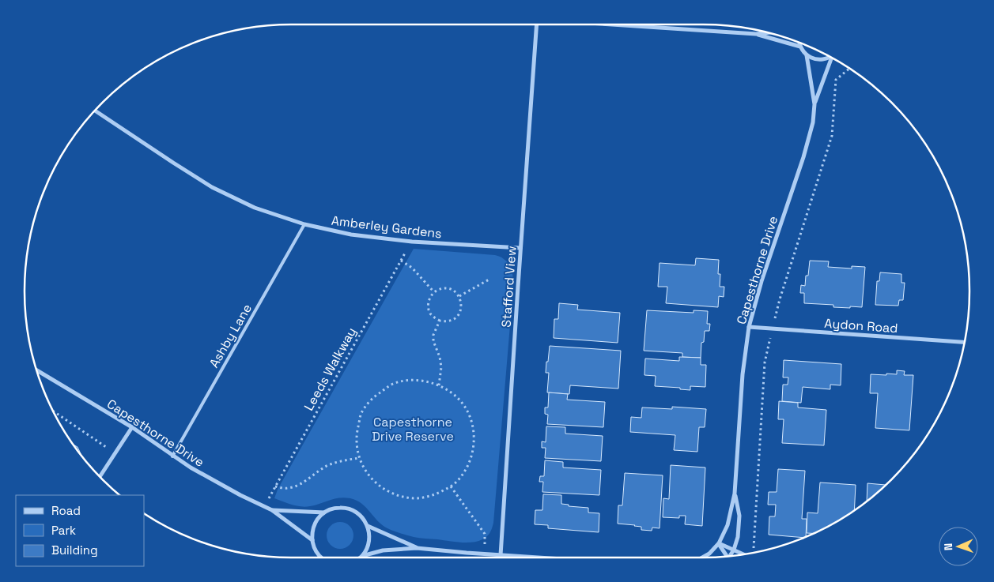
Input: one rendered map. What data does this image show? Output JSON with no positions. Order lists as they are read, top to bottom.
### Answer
{
  "streets": {
    "street": [
      "Amberley Gardens",
      "Capesthorne Drive",
      "Stafford View",
      "Aydon Road"
    ],
    "lane": ["Ashby Lane"],
    "path": ["Leeds Walkway"]
  },
  "crossings": [
    ["Amberley Gardens", "Stafford View"],
    ["Amberley Gardens", "Ashby Lane"],
    ["Amberley Gardens", "Leeds Walkway"],
    ["Capesthorne Drive", "Aydon Road"],
    ["Capesthorne Drive", "Ashby Lane"],
    ["Capesthorne Drive", "Leeds Walkway"]
  ],
  "parks": ["Capesthorne Drive Reserve"],
  "legend": ["Road", "Park", "Building"],
  "north": "left"
}
